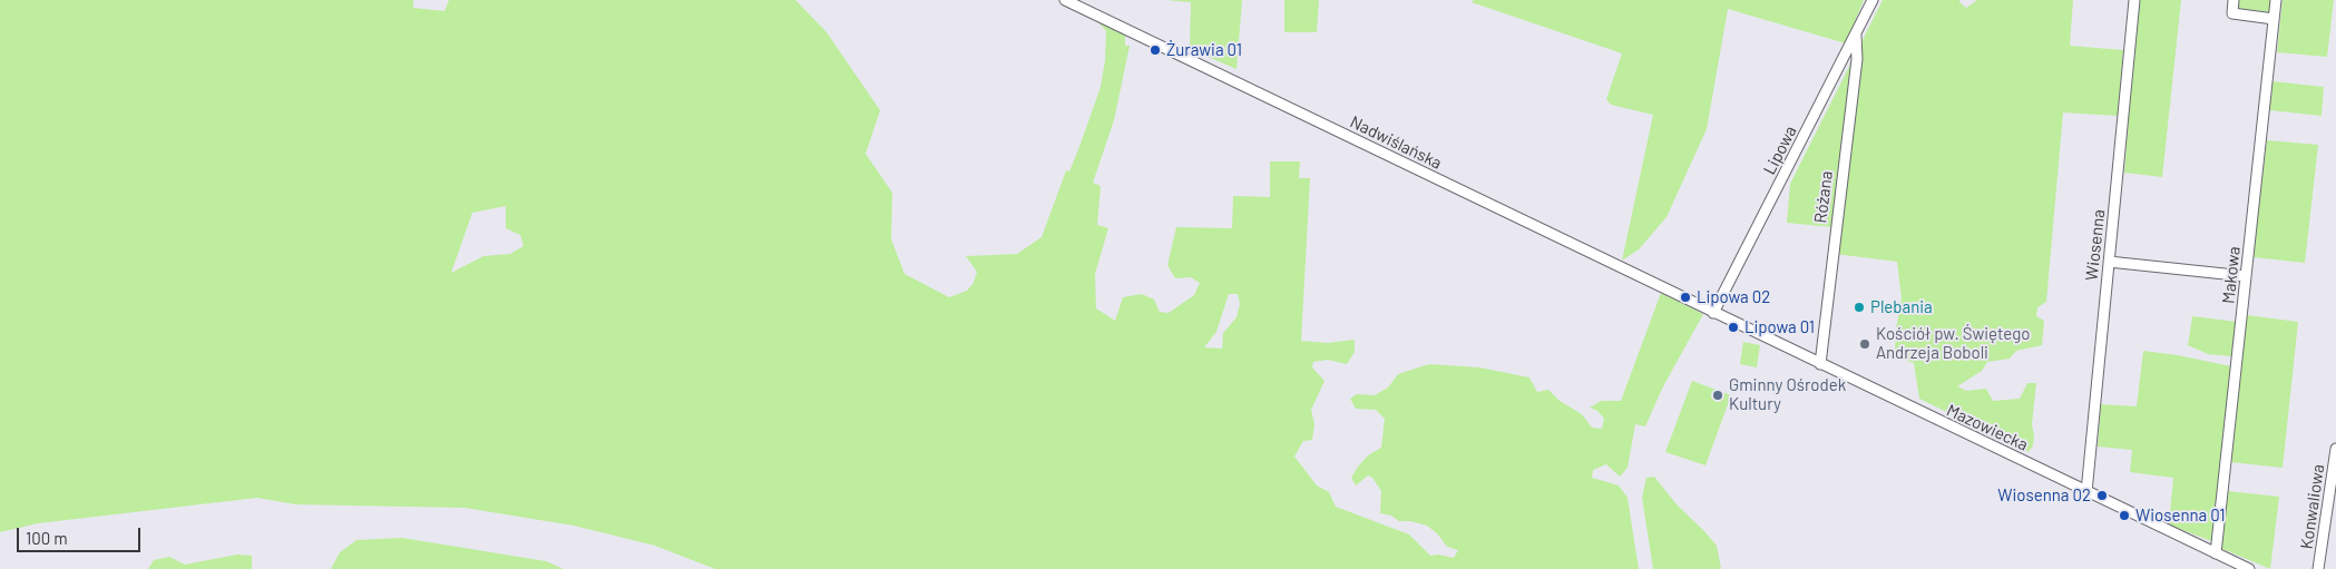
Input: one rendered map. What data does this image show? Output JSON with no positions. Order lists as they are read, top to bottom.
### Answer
{
  "streets": {
    "street": [
      "Nadwiślańska",
      "Lipowa",
      "Różana",
      "Wiosenna",
      "Makowa",
      "Mazowiecka",
      "Konwaliowa"
    ]
  },
  "crossings": [
    ["Nadwiślańska", "Lipowa"],
    ["Nadwiślańska", "Mazowiecka"],
    ["Lipowa", "Różana"],
    ["Lipowa", "Mazowiecka"],
    ["Różana", "Mazowiecka"],
    ["Wiosenna", "Mazowiecka"],
    ["Makowa", "Mazowiecka"]
  ],
  "places": [
    "Żurawia 01",
    "Lipowa 02",
    "Plebania",
    "Lipowa 01",
    "Kościół pw. Świętego Andrzeja Boboli",
    "Gminny Ośrodek Kultury",
    "Wiosenna 02",
    "Wiosenna 01"
  ],
  "scale_bar": "100 m"
}
